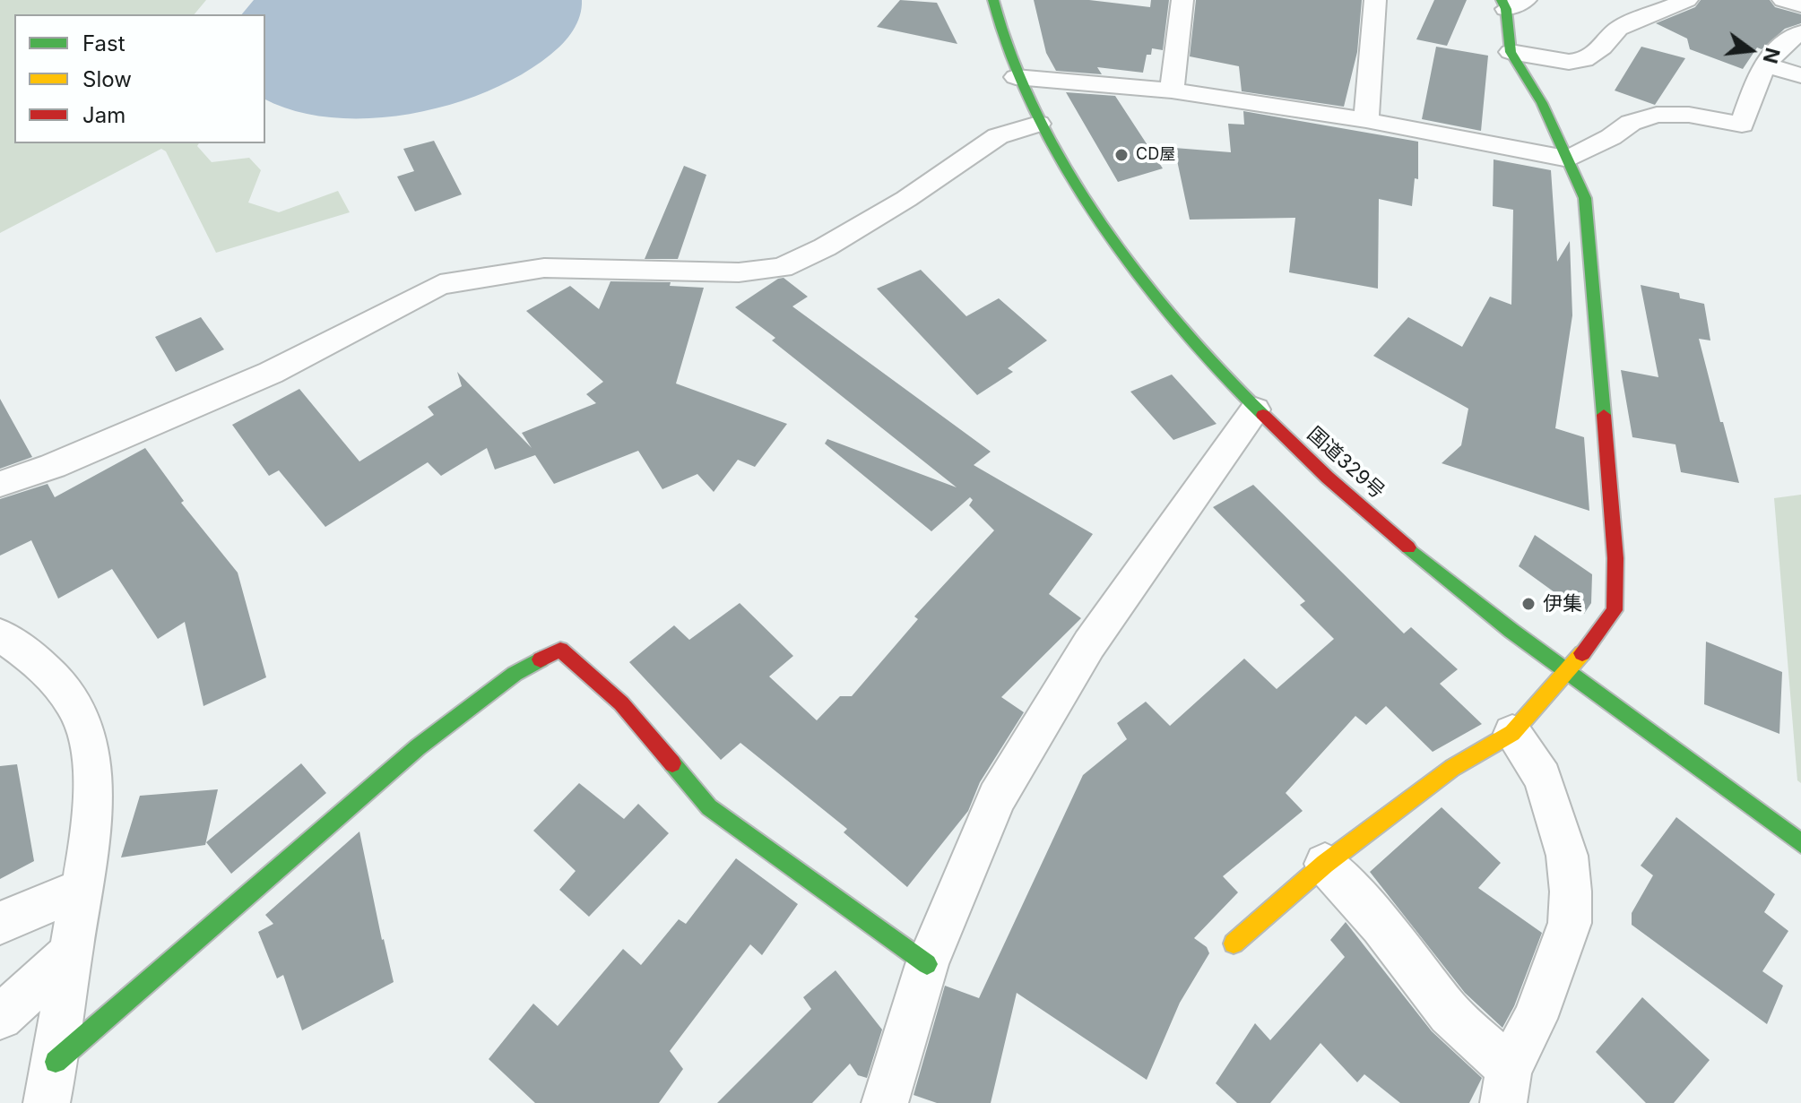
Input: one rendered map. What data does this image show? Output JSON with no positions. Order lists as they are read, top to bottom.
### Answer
{
  "streets": {
    "main road": ["国道329号"]
  },
  "places": ["CD屋", "伊集"],
  "legend": ["Fast", "Slow", "Jam"],
  "north": "right"
}
